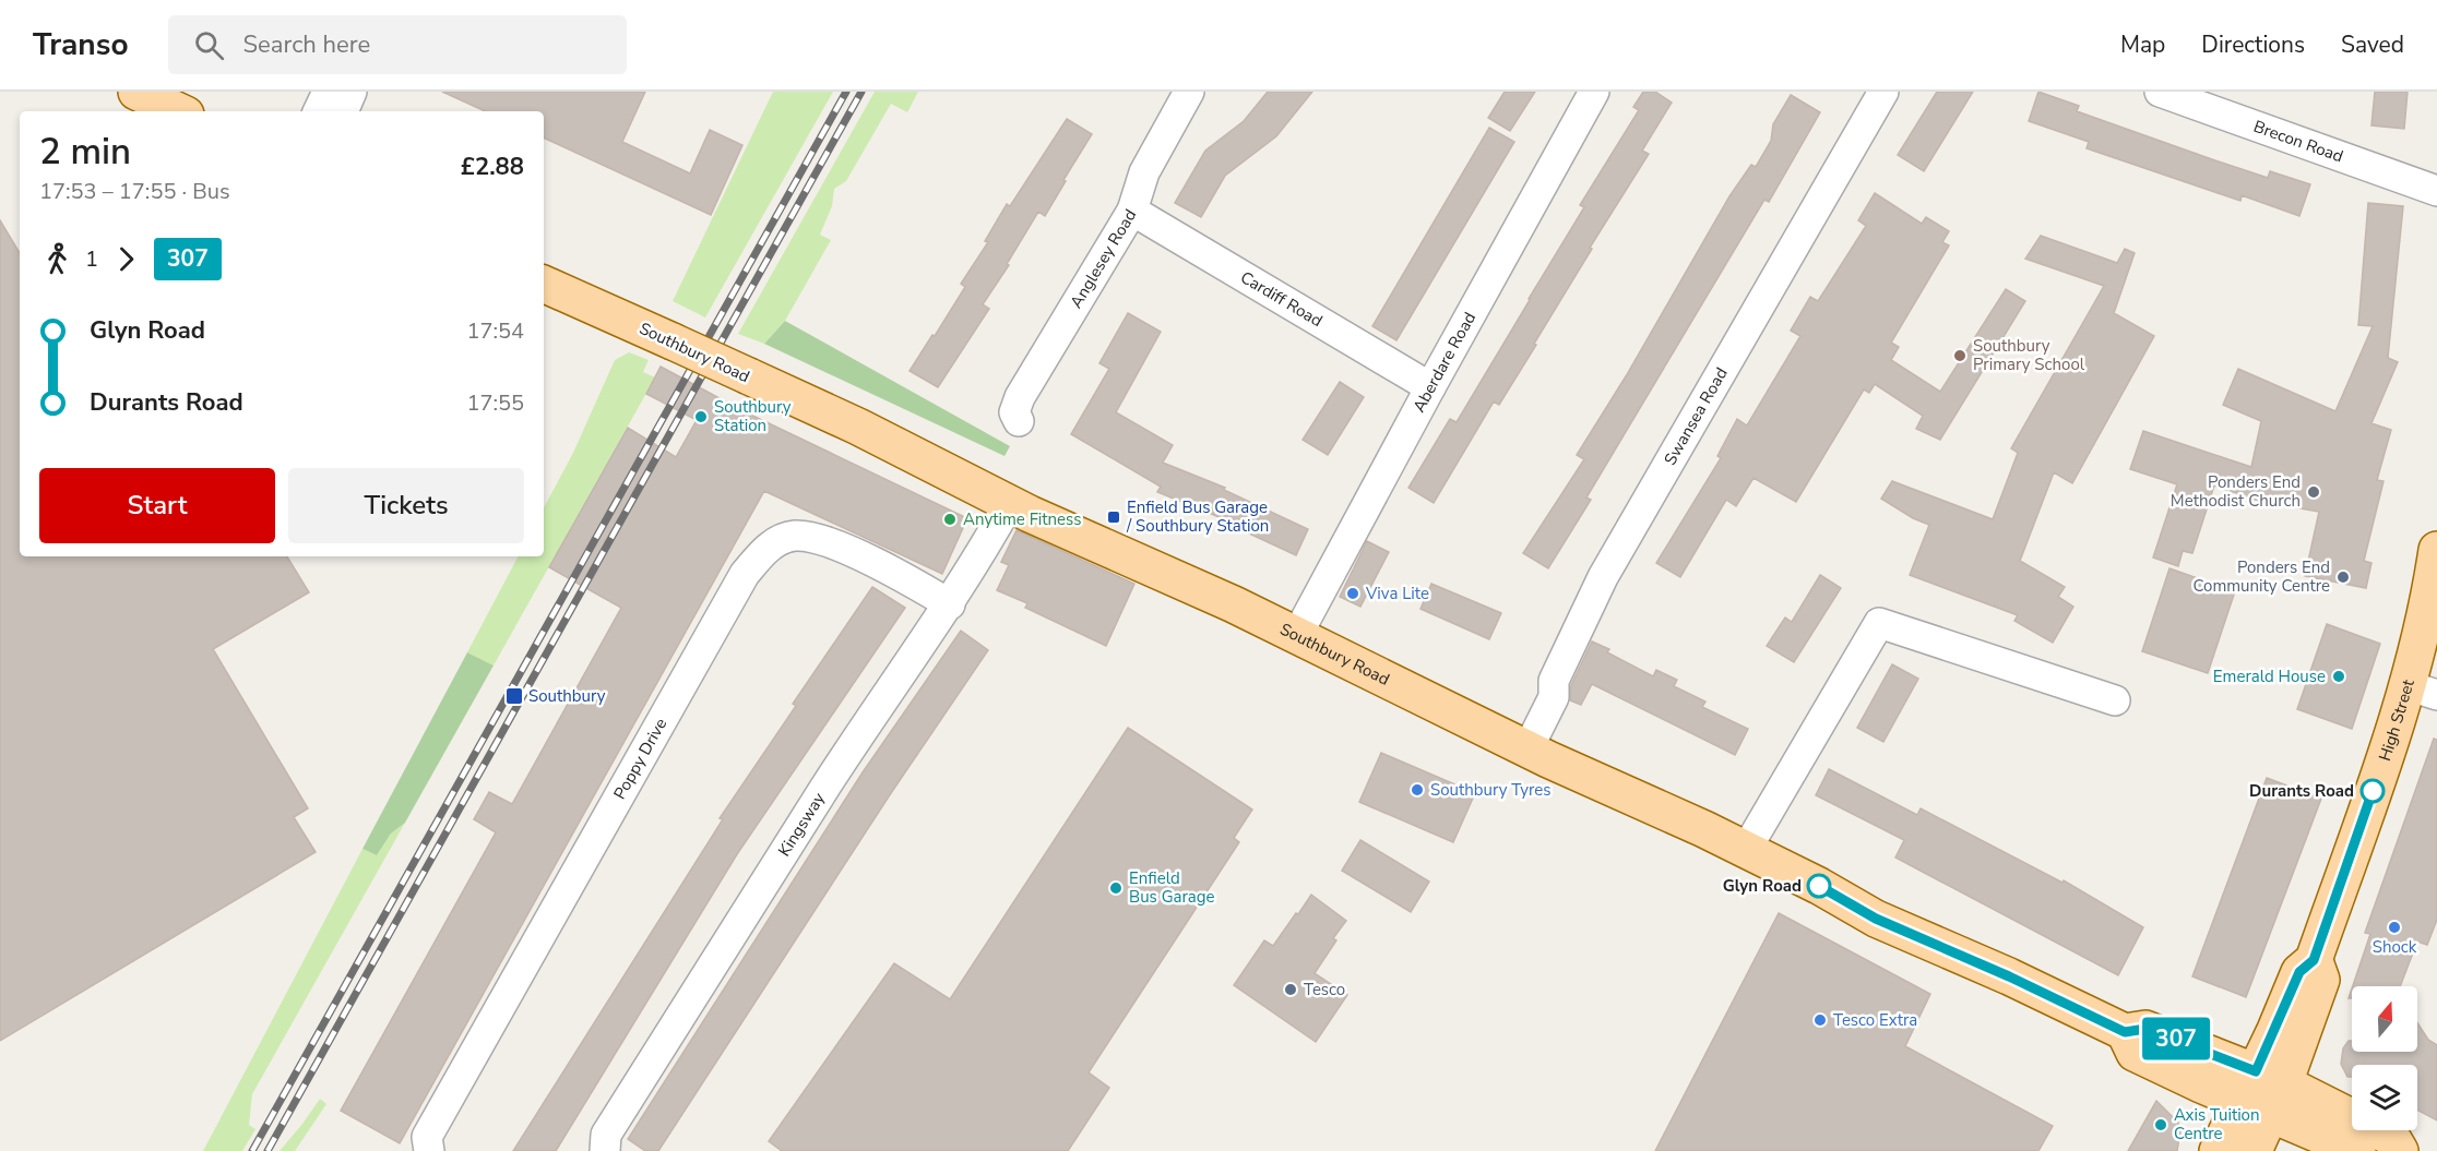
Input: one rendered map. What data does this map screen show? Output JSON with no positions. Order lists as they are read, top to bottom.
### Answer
{
  "streets": {
    "main road": ["Southbury Road", "High Street"],
    "street": [
      "Brecon Road",
      "Anglesey Road",
      "Cardiff Road",
      "Aberdare Road",
      "Swansea Road",
      "Poppy Drive",
      "Kingsway"
    ]
  },
  "crossings": [
    ["Anglesey Road", "Cardiff Road"],
    ["Cardiff Road", "Aberdare Road"],
    ["Southbury Road", "Aberdare Road"],
    ["Southbury Road", "Swansea Road"],
    ["Southbury Road", "High Street"],
    ["Southbury Road", "Kingsway"],
    ["Poppy Drive", "Kingsway"]
  ],
  "places": {
    "other": [
      "Southbury Primary School",
      "Southbury Station",
      "Ponders End Methodist Church",
      "Anytime Fitness",
      "Ponders End Community Centre",
      "Viva Lite",
      "Emerald House",
      "Southbury Tyres",
      "Durants Road",
      "Glyn Road",
      "Enfield Bus Garage",
      "Shock",
      "Tesco",
      "Tesco Extra",
      "Axis Tuition Centre"
    ],
    "transit": ["Enfield Bus Garage / Southbury Station", "Southbury"]
  },
  "lines": ["bus line 307"],
  "north": "top",
  "page": {
    "header": "Transo",
    "search": "Search here",
    "nav": ["Map", "Directions", "Saved"],
    "on_map": "307",
    "heading": ["2 min", "17:53 – 17:55 · Bus", "£2.88"],
    "legs": ["1", "307"],
    "list": [
      {
        "name": "Glyn Road",
        "value": "17:54"
      },
      {
        "name": "Durants Road",
        "value": "17:55"
      }
    ],
    "buttons": ["Start", "Tickets"]
  }
}
